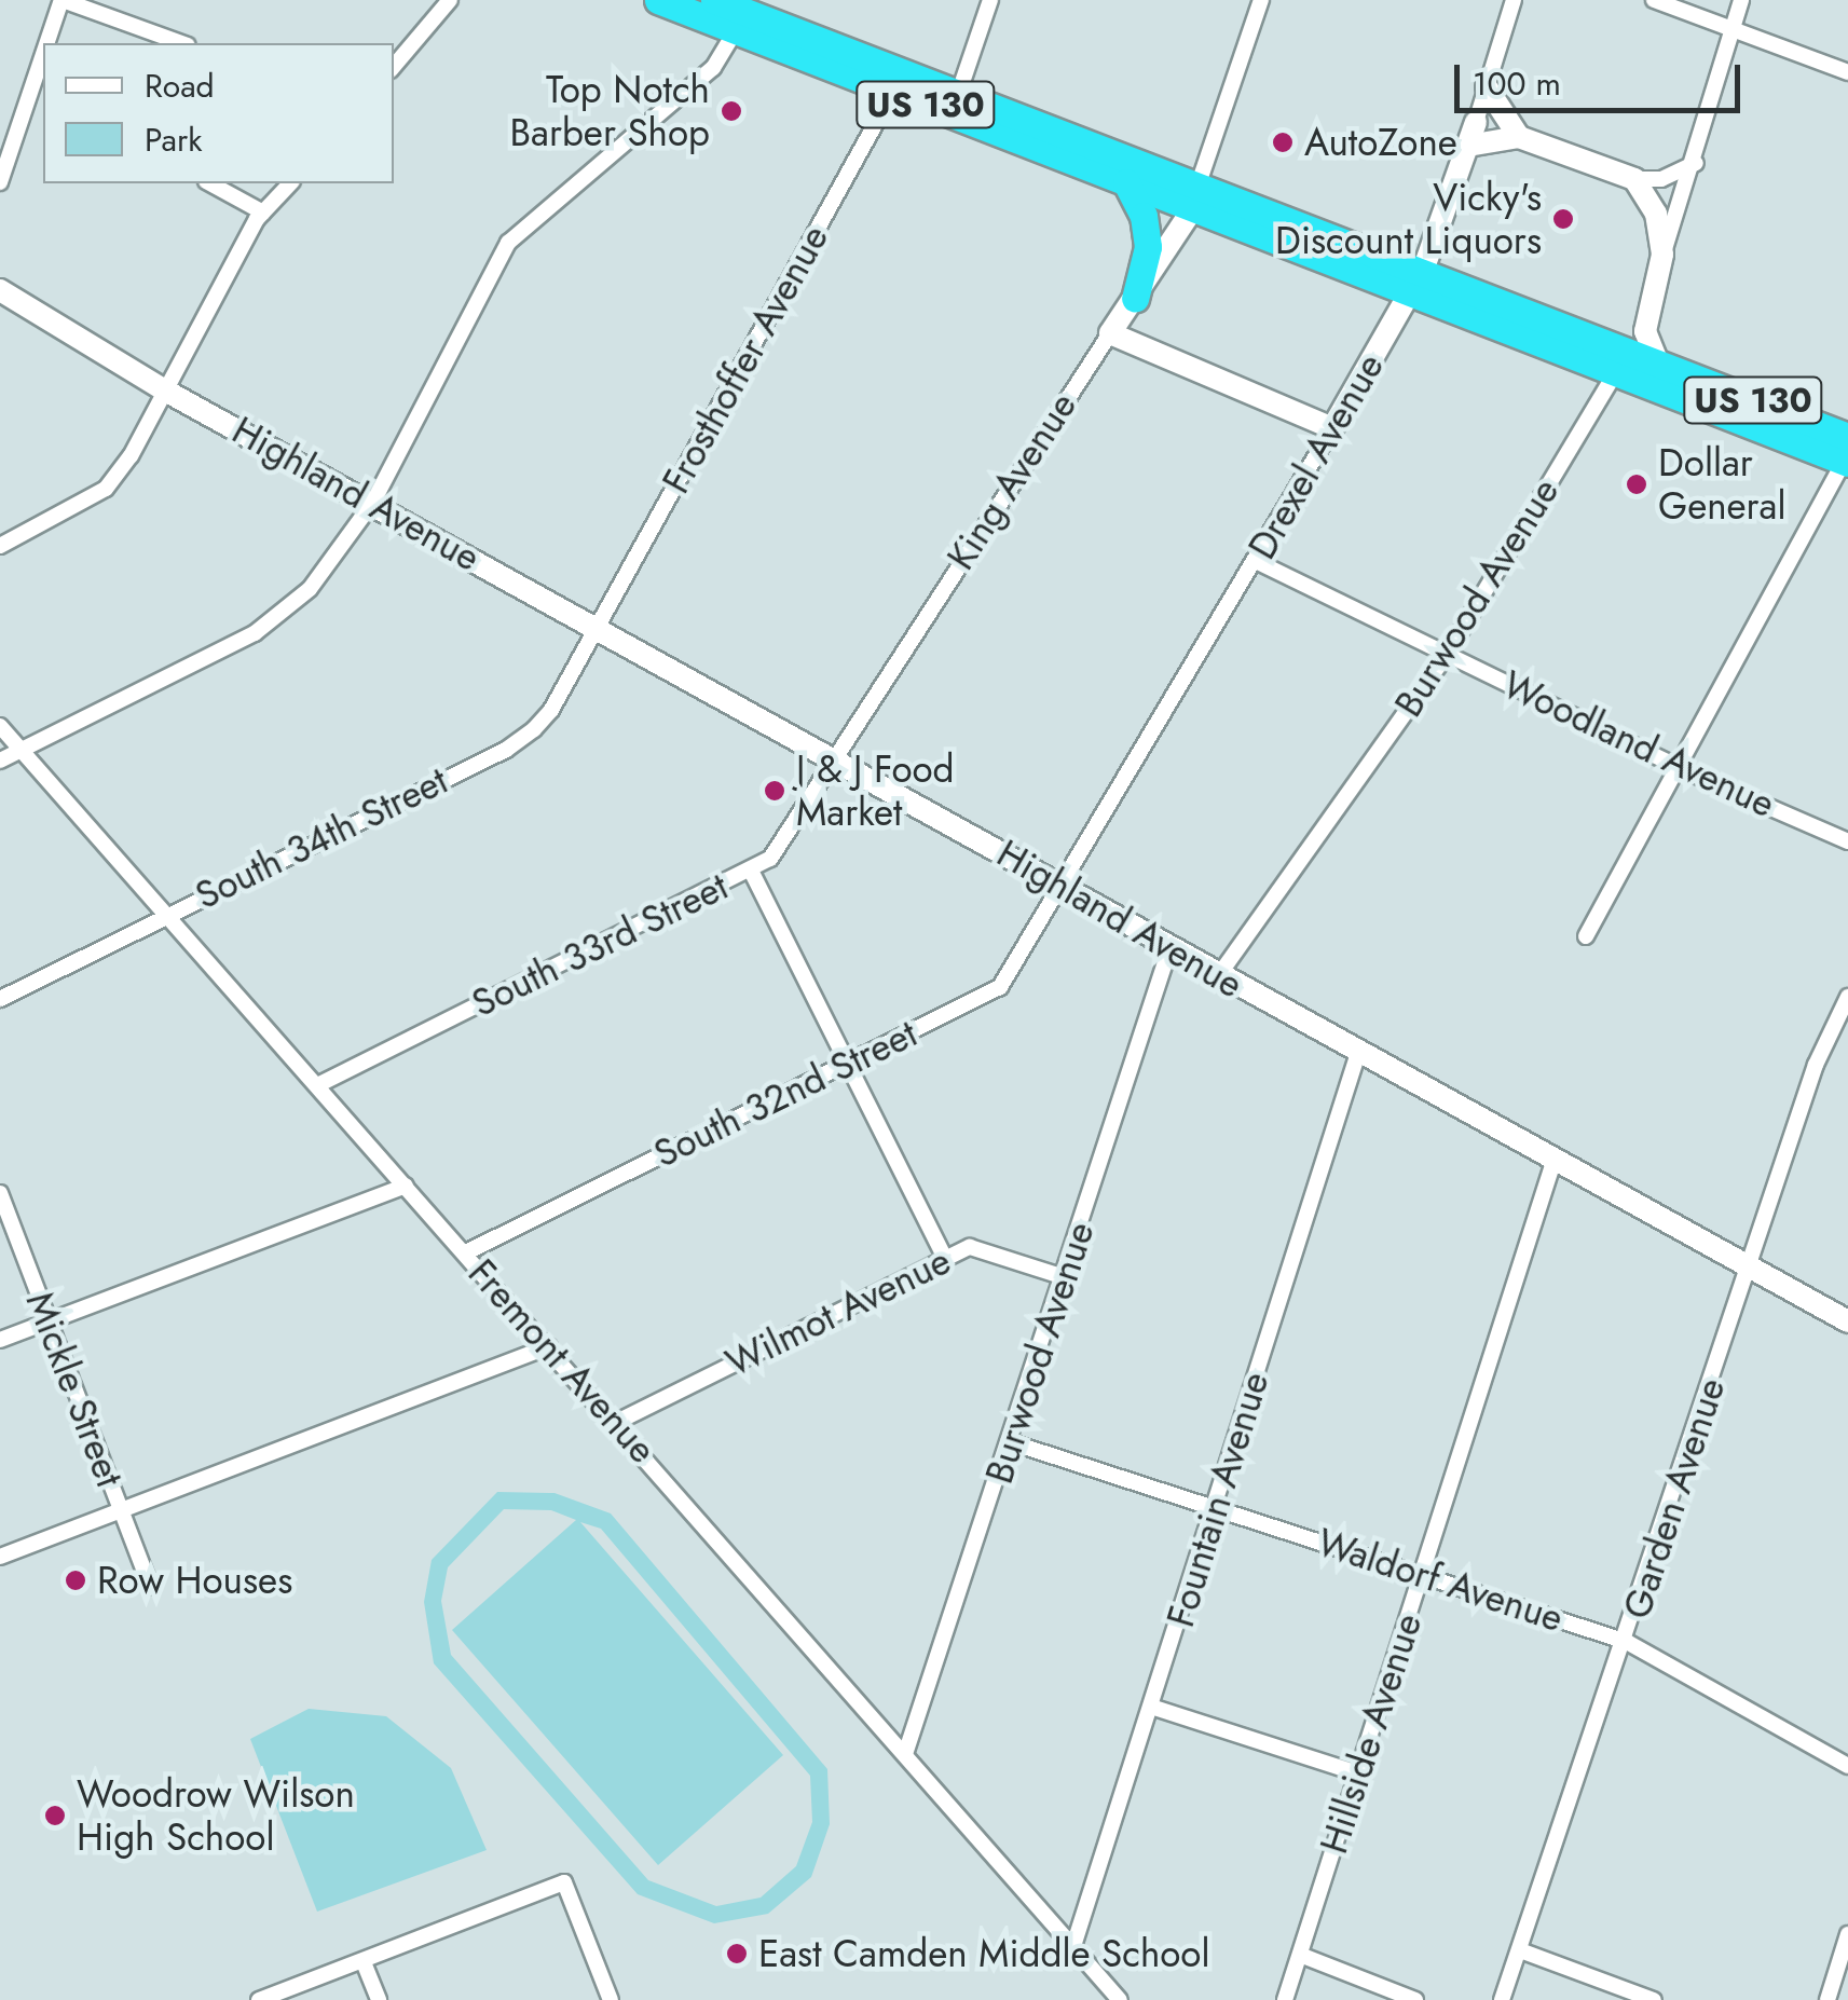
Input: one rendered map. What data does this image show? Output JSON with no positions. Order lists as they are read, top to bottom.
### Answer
{
  "streets": {
    "highway": ["US 130"],
    "street": [
      "Frosthoffer Avenue",
      "Drexel Avenue",
      "King Avenue",
      "Highland Avenue",
      "Burwood Avenue",
      "Woodland Avenue",
      "South 34th Street",
      "South 33rd Street",
      "South 32nd Street",
      "Wilmot Avenue",
      "Fremont Avenue",
      "Mickle Street",
      "Garden Avenue",
      "Fountain Avenue",
      "Waldorf Avenue",
      "Hillside Avenue"
    ]
  },
  "crossings": [
    ["US 130", "Frosthoffer Avenue"],
    ["US 130", "Drexel Avenue"],
    ["US 130", "King Avenue"],
    ["US 130", "Burwood Avenue"],
    ["Frosthoffer Avenue", "Highland Avenue"],
    ["Frosthoffer Avenue", "South 34th Street"],
    ["Drexel Avenue", "Highland Avenue"],
    ["Drexel Avenue", "Woodland Avenue"],
    ["Drexel Avenue", "South 32nd Street"],
    ["King Avenue", "Highland Avenue"],
    ["King Avenue", "South 33rd Street"],
    ["Highland Avenue", "Burwood Avenue"],
    ["Highland Avenue", "South 34th Street"],
    ["Highland Avenue", "South 33rd Street"],
    ["Highland Avenue", "South 32nd Street"],
    ["Highland Avenue", "Garden Avenue"],
    ["Highland Avenue", "Fountain Avenue"],
    ["Highland Avenue", "Hillside Avenue"],
    ["Burwood Avenue", "Woodland Avenue"],
    ["Burwood Avenue", "Wilmot Avenue"],
    ["Burwood Avenue", "Fremont Avenue"],
    ["Burwood Avenue", "Waldorf Avenue"],
    ["South 34th Street", "Fremont Avenue"],
    ["South 33rd Street", "Fremont Avenue"],
    ["South 32nd Street", "Fremont Avenue"],
    ["Wilmot Avenue", "Fremont Avenue"],
    ["Fremont Avenue", "Fountain Avenue"],
    ["Garden Avenue", "Waldorf Avenue"],
    ["Fountain Avenue", "Waldorf Avenue"],
    ["Waldorf Avenue", "Hillside Avenue"]
  ],
  "places": [
    "Top Notch Barber Shop",
    "AutoZone",
    "Vicky's Discount Liquors",
    "Dollar General",
    "J & J Food Market",
    "Row Houses",
    "Woodrow Wilson High School",
    "East Camden Middle School"
  ],
  "legend": ["Road", "Park"],
  "scale_bar": "100 m"
}
